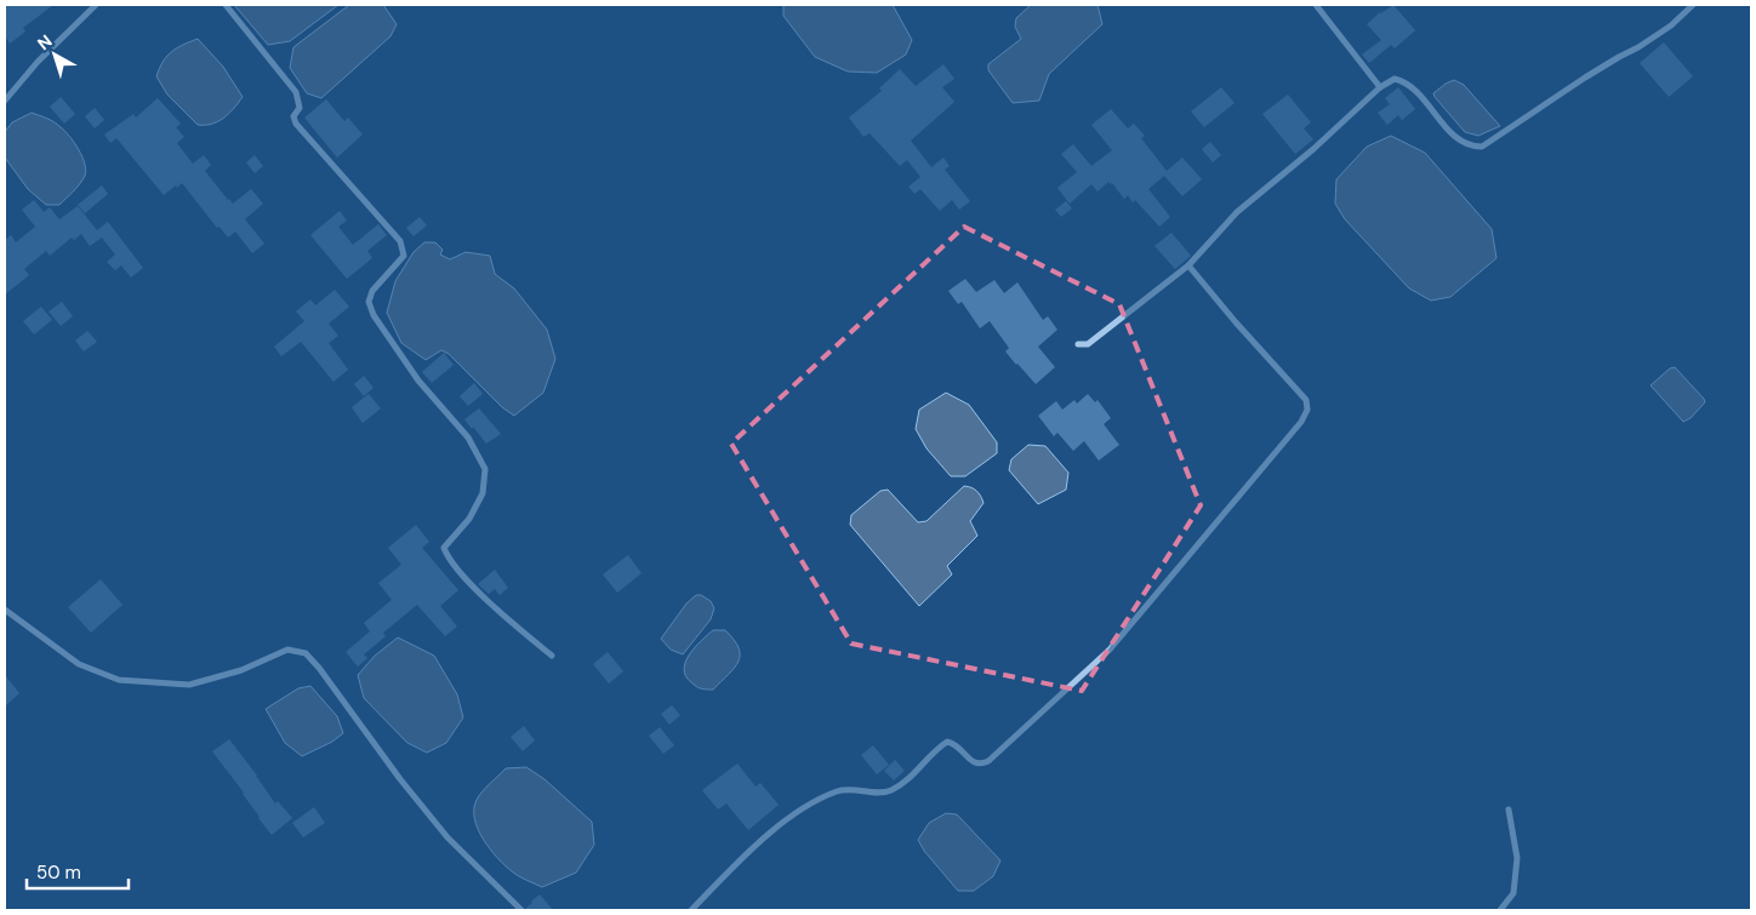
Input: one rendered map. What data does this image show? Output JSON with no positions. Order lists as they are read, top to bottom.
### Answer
{
  "scale_bar": "50 m",
  "north": "top left"
}
